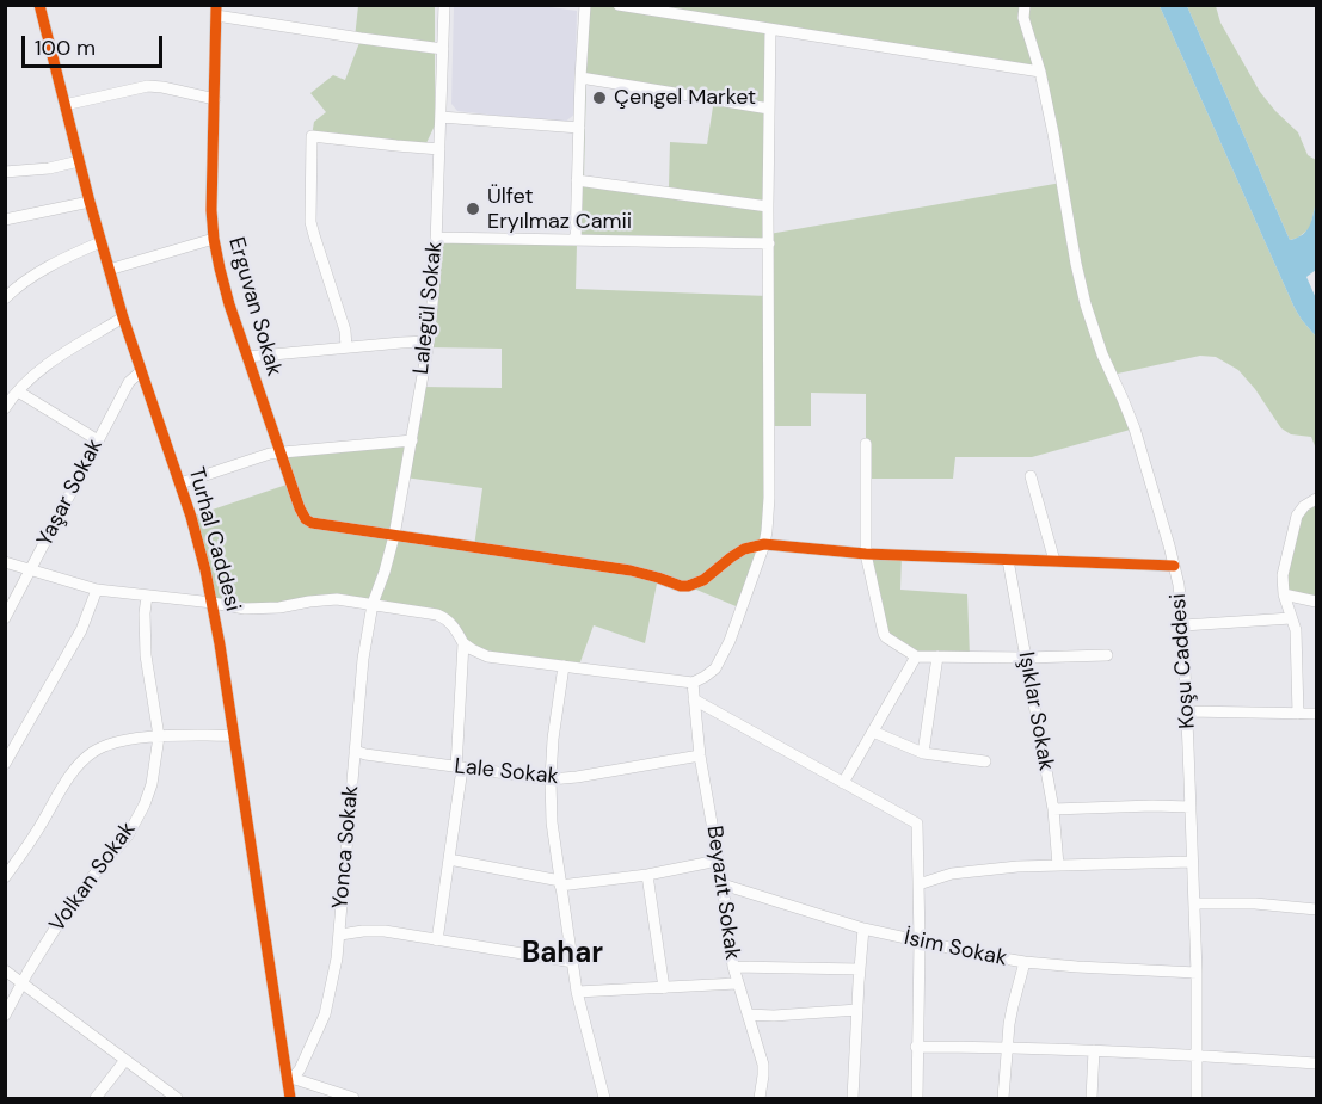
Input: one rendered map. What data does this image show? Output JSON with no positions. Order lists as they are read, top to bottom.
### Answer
{
  "streets": {
    "street": [
      "Erguvan Sokak",
      "Lalegül Sokak",
      "Yaşar Sokak",
      "Turhal Caddesi",
      "Koşu Caddesi",
      "Işıklar Sokak",
      "Lale Sokak",
      "Yonca Sokak",
      "Volkan Sokak",
      "Beyazıt Sokak",
      "İsim Sokak"
    ]
  },
  "crossings": [
    ["Erguvan Sokak", "Lalegül Sokak"],
    ["Lalegül Sokak", "Yonca Sokak"],
    ["Yaşar Sokak", "Turhal Caddesi"],
    ["Turhal Caddesi", "Yonca Sokak"],
    ["Koşu Caddesi", "İsim Sokak"],
    ["Lale Sokak", "Yonca Sokak"],
    ["Lale Sokak", "Beyazıt Sokak"],
    ["Beyazıt Sokak", "İsim Sokak"]
  ],
  "districts": ["Bahar"],
  "places": ["Çengel Market", "Ülfet Eryılmaz Camii"],
  "scale_bar": "100 m"
}
